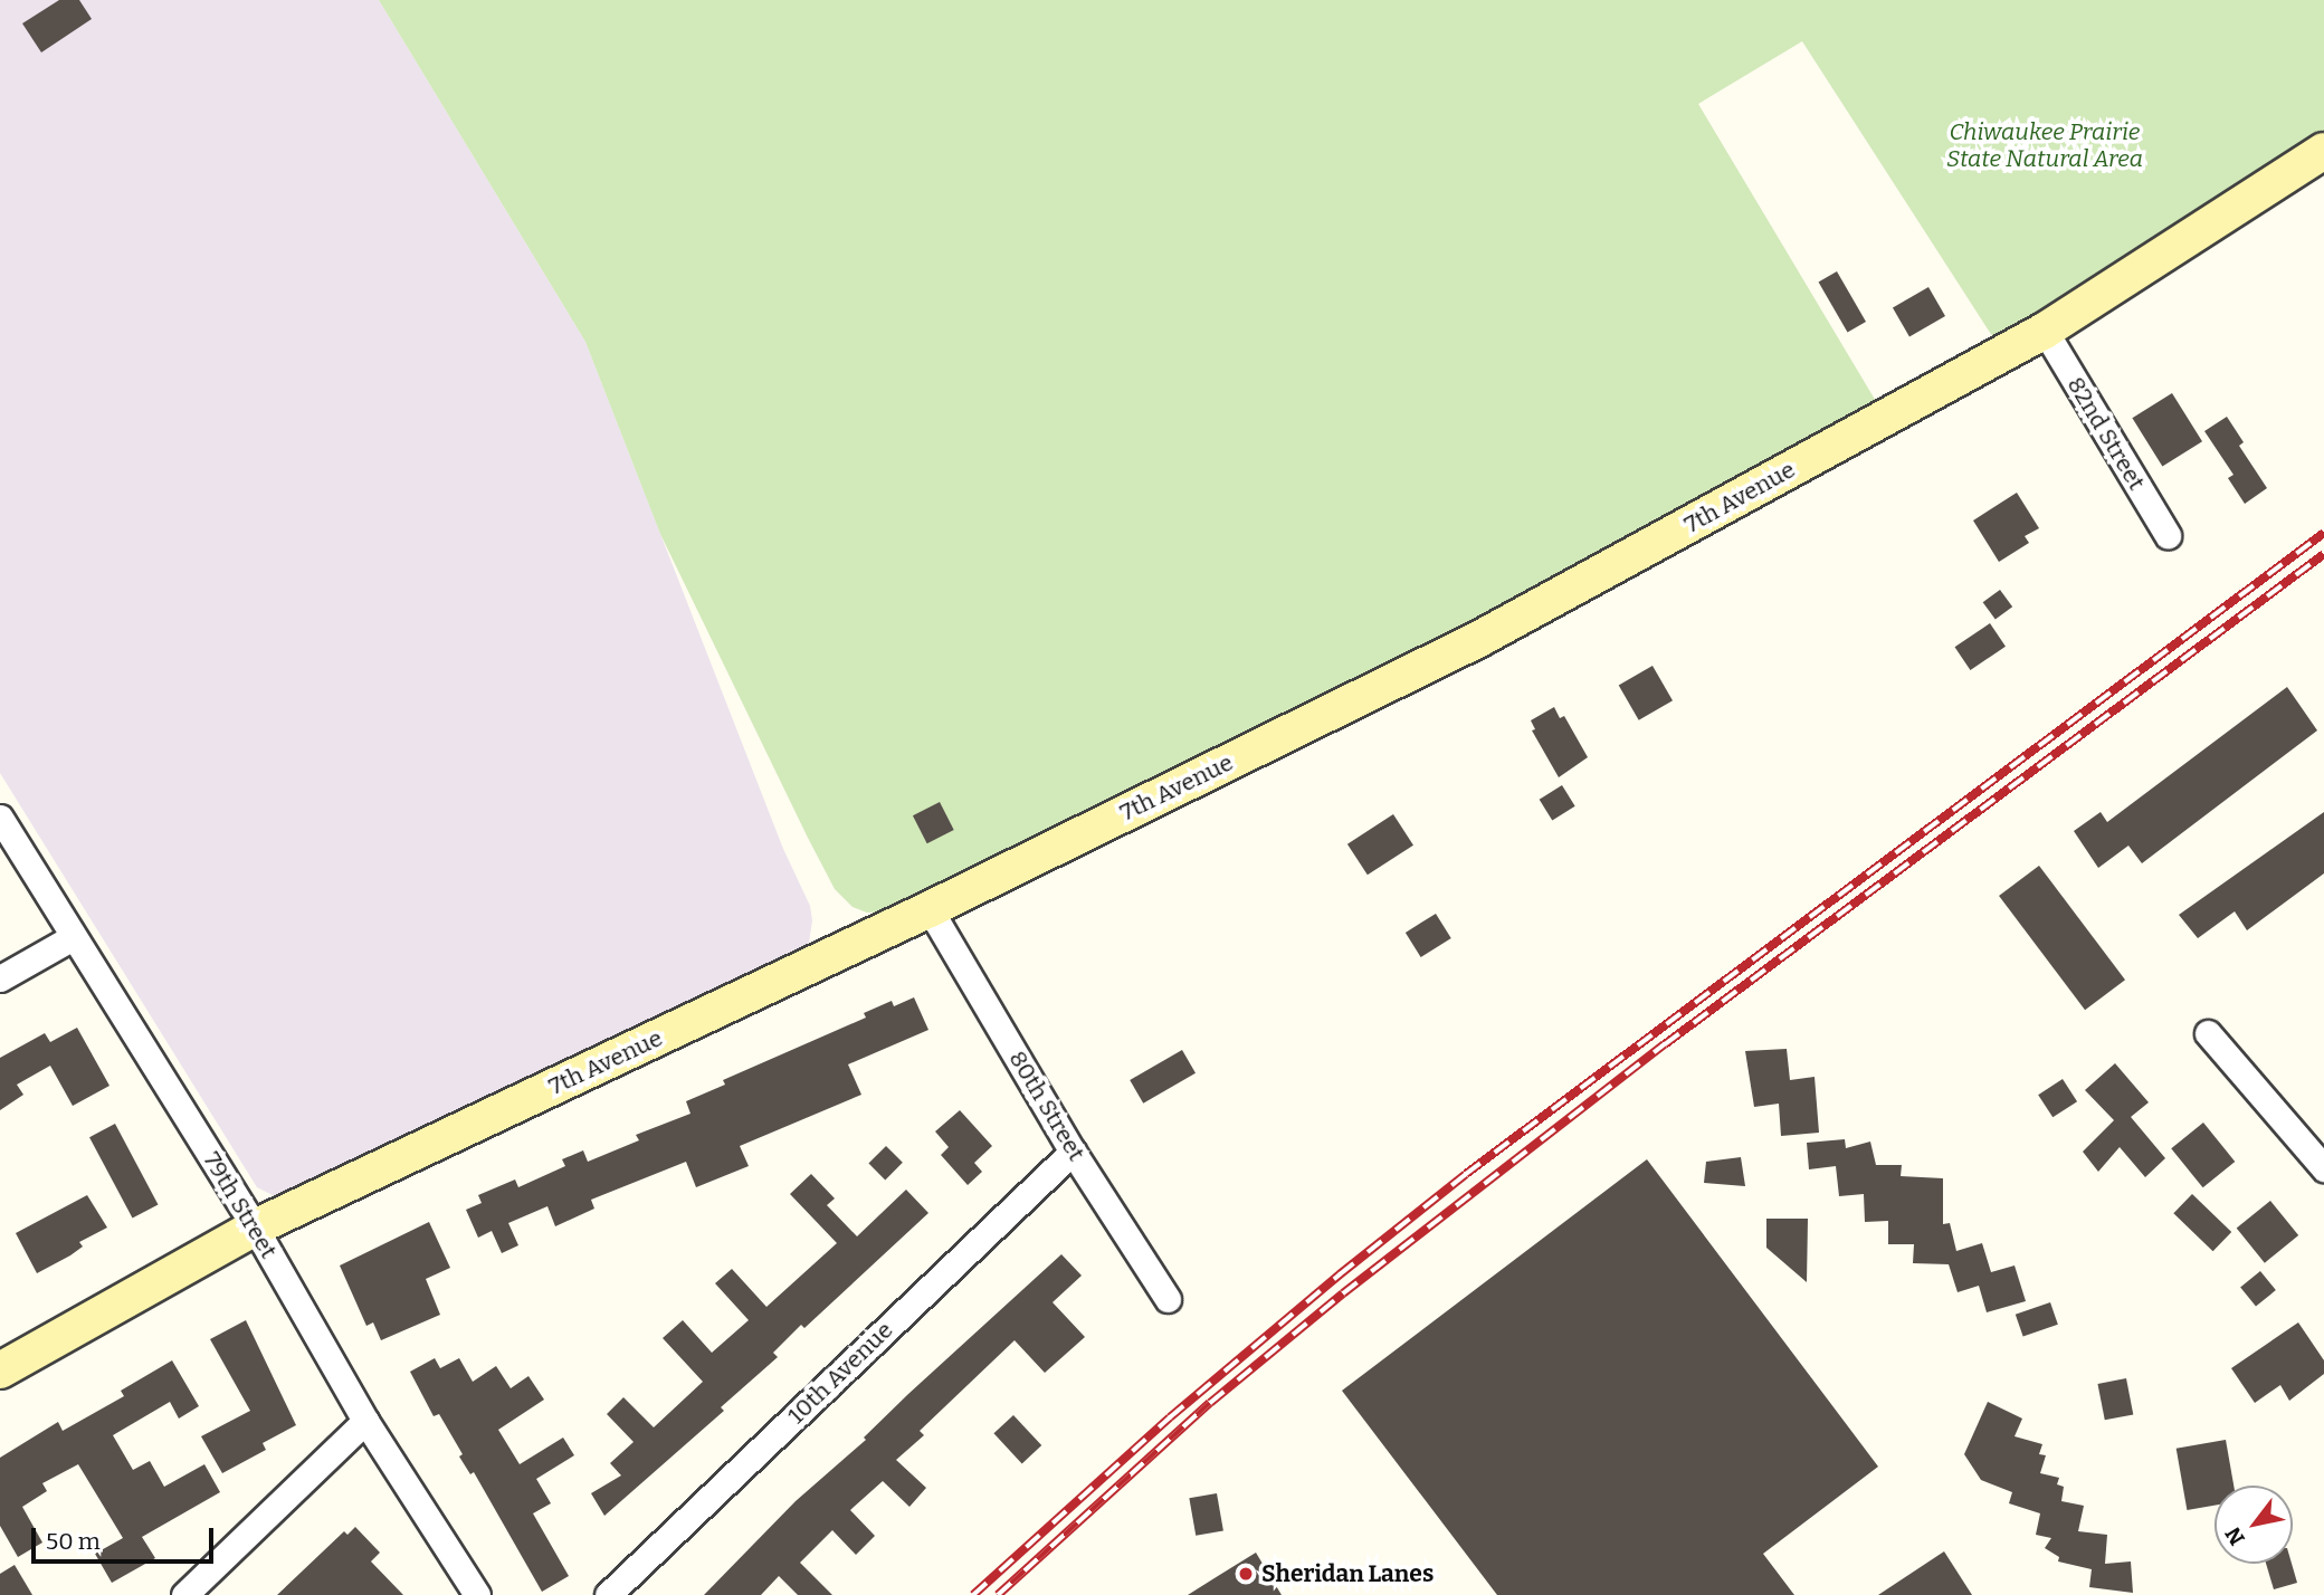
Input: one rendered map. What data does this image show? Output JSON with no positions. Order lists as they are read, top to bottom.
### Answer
{
  "streets": {
    "street": [
      "82nd Street",
      "7th Avenue",
      "80th Street",
      "79th Street",
      "10th Avenue"
    ]
  },
  "crossings": [
    ["82nd Street", "7th Avenue"],
    ["7th Avenue", "80th Street"],
    ["7th Avenue", "79th Street"],
    ["80th Street", "10th Avenue"]
  ],
  "parks": ["Chiwaukee Prairie State Natural Area"],
  "places": ["Sheridan Lanes"],
  "scale_bar": "50 m",
  "north": "bottom left"
}
